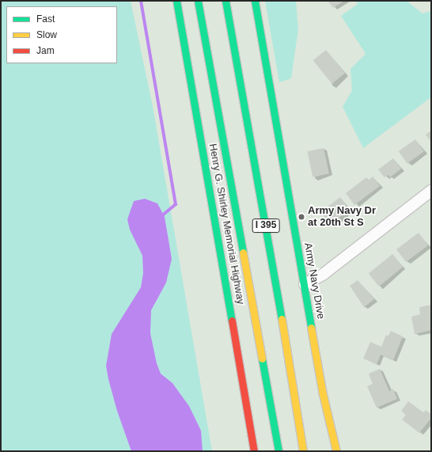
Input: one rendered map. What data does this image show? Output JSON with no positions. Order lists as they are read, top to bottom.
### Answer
{
  "streets": {
    "main road": ["Henry G. Shirley Memorial Highway", "I 395", "Army Navy Drive"]
  },
  "places": ["Army Navy Dr at 20th St S"],
  "legend": ["Fast", "Slow", "Jam"]
}
